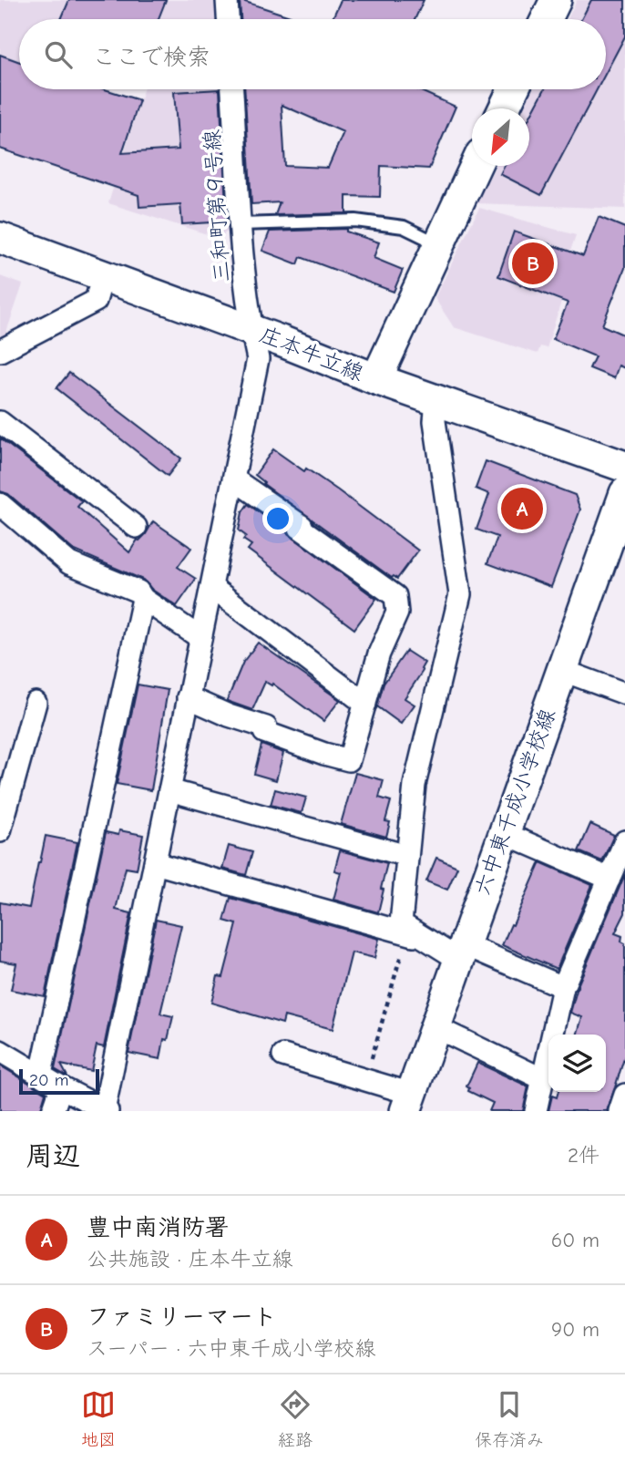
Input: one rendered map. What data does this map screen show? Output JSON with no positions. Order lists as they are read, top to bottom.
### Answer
{
  "streets": {
    "street": ["三和町第９号線", "庄本牛立線", "六中東千成小学校線"]
  },
  "crossings": [
    ["三和町第９号線", "庄本牛立線"]
  ],
  "scale_bar": "20 m",
  "north": "bottom left",
  "page": {
    "search": "ここで検索",
    "pins": ["B", "A"],
    "scale": "20 m",
    "heading": ["周辺", "2件"],
    "list": [
      {
        "mark": "A",
        "name": "豊中南消防署",
        "note": "公共施設 · 庄本牛立線",
        "value": "60 m"
      },
      {
        "mark": "B",
        "name": "ファミリーマート",
        "note": "スーパー · 六中東千成小学校線",
        "value": "90 m"
      }
    ],
    "nav": ["地図", "経路", "保存済み"]
  }
}
